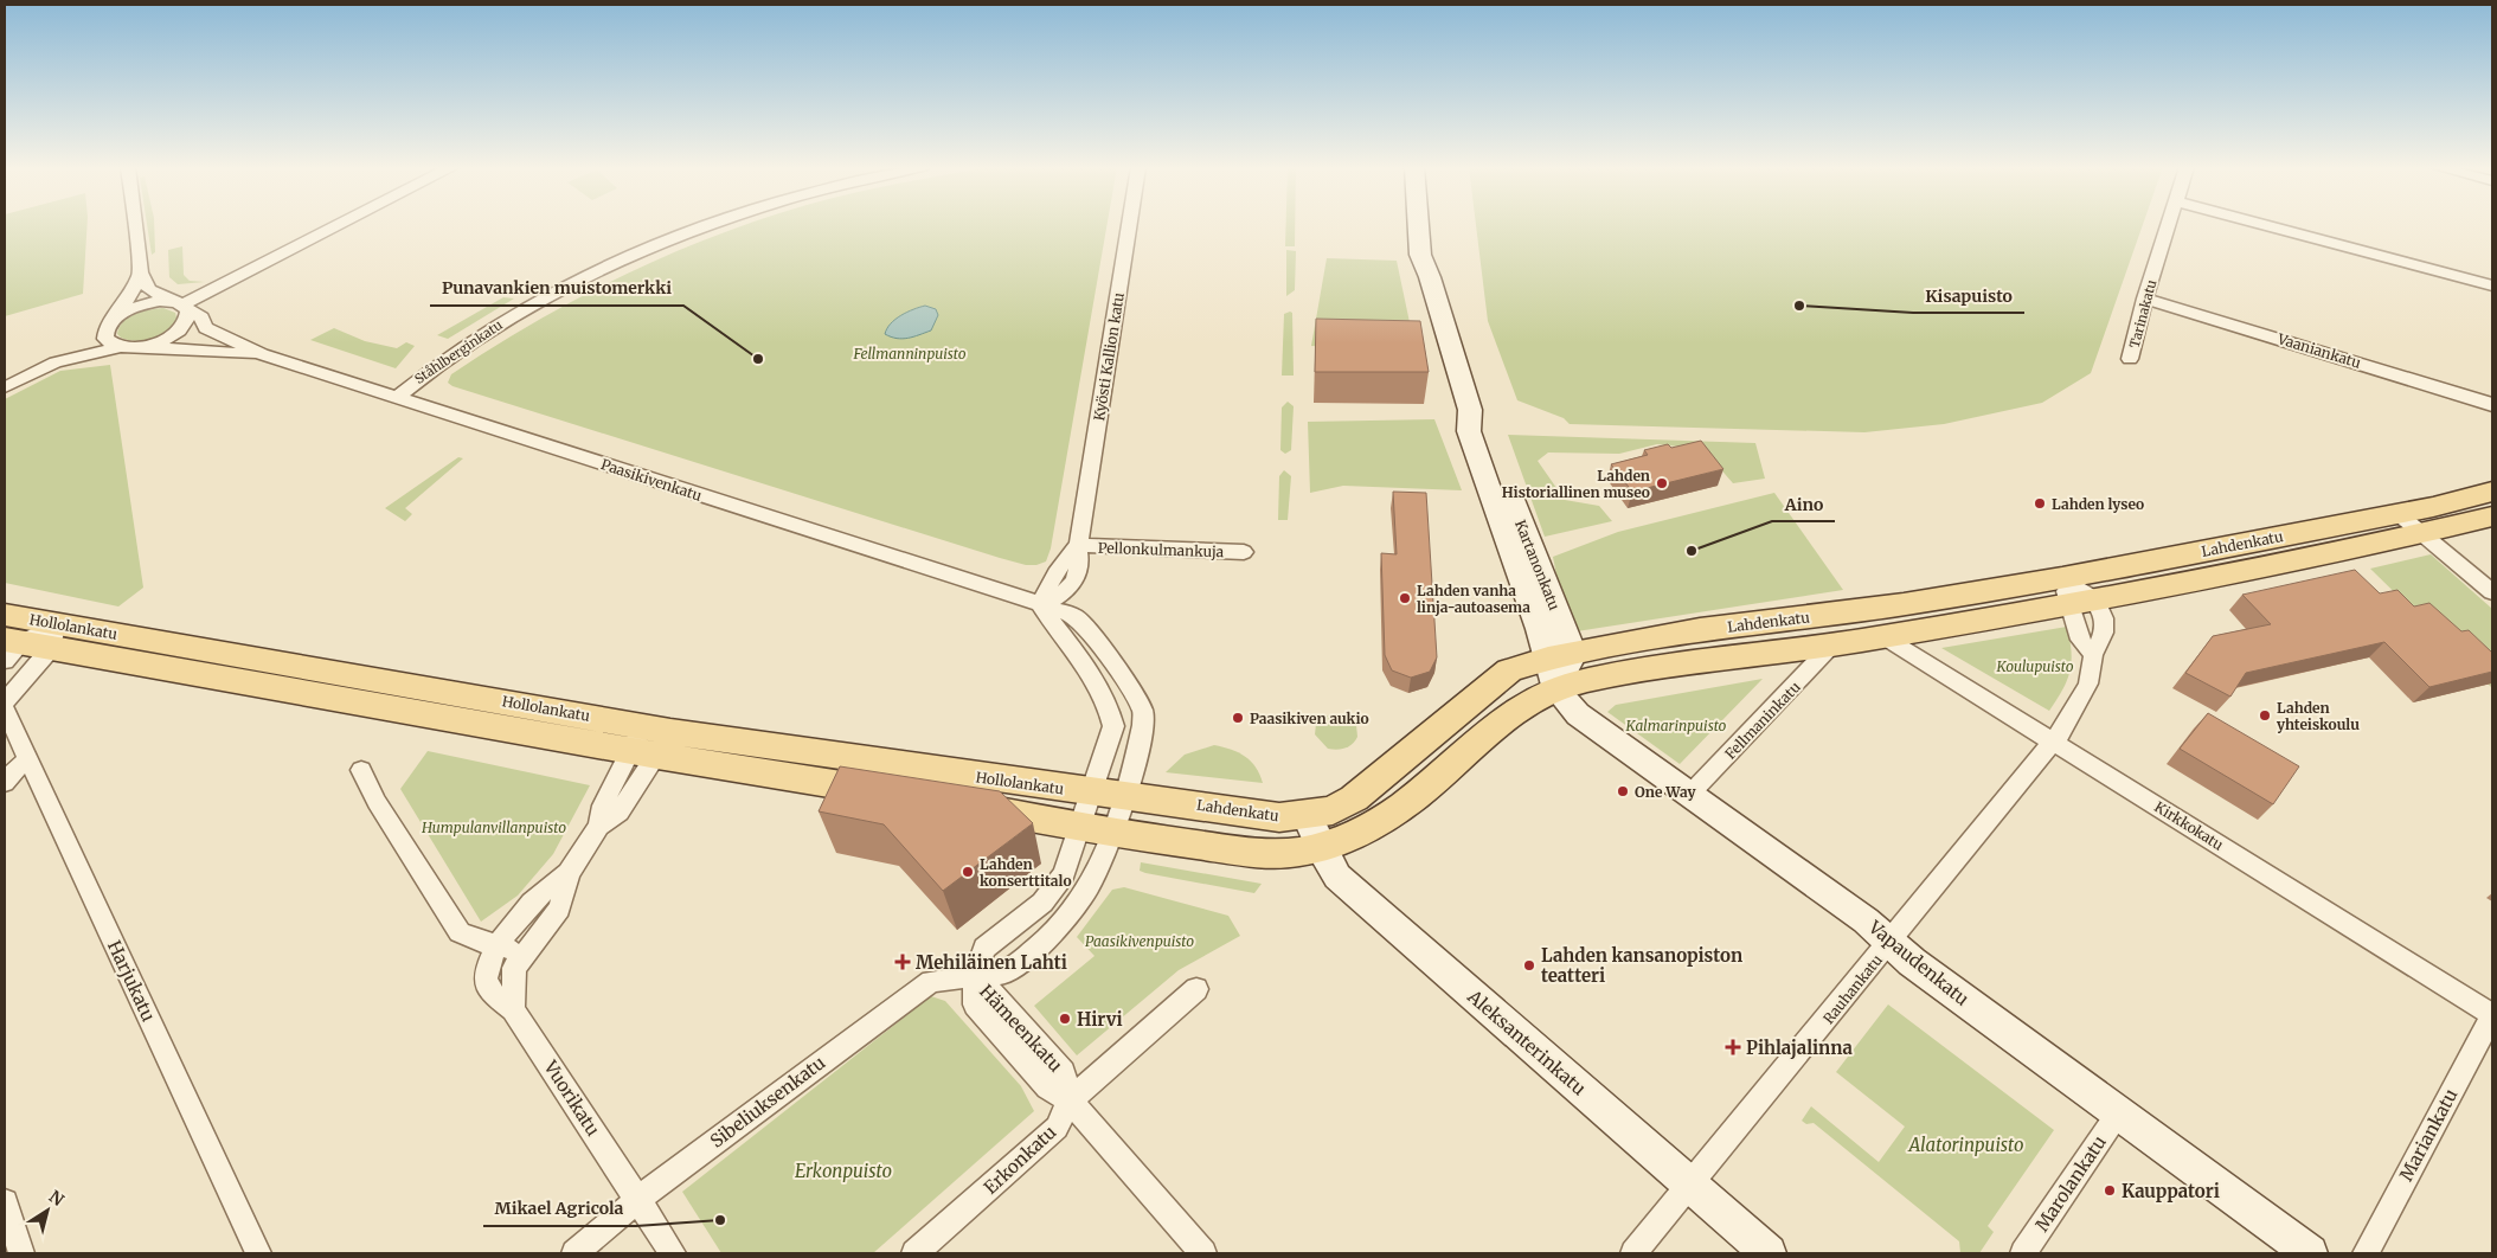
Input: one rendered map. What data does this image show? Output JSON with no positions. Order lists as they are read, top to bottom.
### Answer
{
  "streets": {
    "main road": [
      "Lahdenkatu",
      "Kartanonkatu",
      "Hollolankatu",
      "Vapaudenkatu",
      "Aleksanterinkatu"
    ],
    "street": [
      "Tarinakatu",
      "Vaaniankatu",
      "Ståhlberginkatu",
      "Kyösti Kallion katu",
      "Paasikivenkatu",
      "Pellonkulmankuja",
      "Fellmaninkatu",
      "Kirkkokatu",
      "Harjukatu",
      "Rauhankatu",
      "Hämeenkatu",
      "Vuorikatu",
      "Sibeliuksenkatu",
      "Mariankatu",
      "Erkonkatu",
      "Marolankatu"
    ]
  },
  "crossings": [
    ["Tarinakatu", "Vaaniankatu"],
    ["Ståhlberginkatu", "Paasikivenkatu"],
    ["Kyösti Kallion katu", "Paasikivenkatu"],
    ["Kyösti Kallion katu", "Pellonkulmankuja"],
    ["Paasikivenkatu", "Lahdenkatu"],
    ["Paasikivenkatu", "Sibeliuksenkatu"],
    ["Lahdenkatu", "Kartanonkatu"],
    ["Lahdenkatu", "Hollolankatu"],
    ["Lahdenkatu", "Fellmaninkatu"],
    ["Lahdenkatu", "Kirkkokatu"],
    ["Lahdenkatu", "Vapaudenkatu"],
    ["Lahdenkatu", "Rauhankatu"],
    ["Lahdenkatu", "Aleksanterinkatu"],
    ["Lahdenkatu", "Sibeliuksenkatu"],
    ["Kartanonkatu", "Vapaudenkatu"],
    ["Hollolankatu", "Sibeliuksenkatu"],
    ["Fellmaninkatu", "Vapaudenkatu"],
    ["Kirkkokatu", "Rauhankatu"],
    ["Kirkkokatu", "Mariankatu"],
    ["Vapaudenkatu", "Rauhankatu"],
    ["Vapaudenkatu", "Marolankatu"],
    ["Rauhankatu", "Aleksanterinkatu"],
    ["Hämeenkatu", "Sibeliuksenkatu"],
    ["Hämeenkatu", "Erkonkatu"],
    ["Vuorikatu", "Sibeliuksenkatu"]
  ],
  "parks": [
    "Fellmanninpuisto",
    "Koulupuisto",
    "Kalmarinpuisto",
    "Humpulanvillanpuisto",
    "Paasikivenpuisto",
    "Alatorinpuisto",
    "Erkonpuisto"
  ],
  "places": {
    "other": [
      "Kisapuisto",
      "Punavankien muistomerkki",
      "Lahden Historiallinen museo",
      "Lahden lyseo",
      "Aino",
      "Lahden vanha linja-autoasema",
      "Lahden yhteiskoulu",
      "Paasikiven aukio",
      "One Way",
      "Lahden konserttitalo",
      "Lahden kansanopiston teatteri",
      "Hirvi",
      "Kauppatori",
      "Mikael Agricola"
    ],
    "health": ["Mehiläinen Lahti", "Pihlajalinna"]
  },
  "north": "top right"
}
